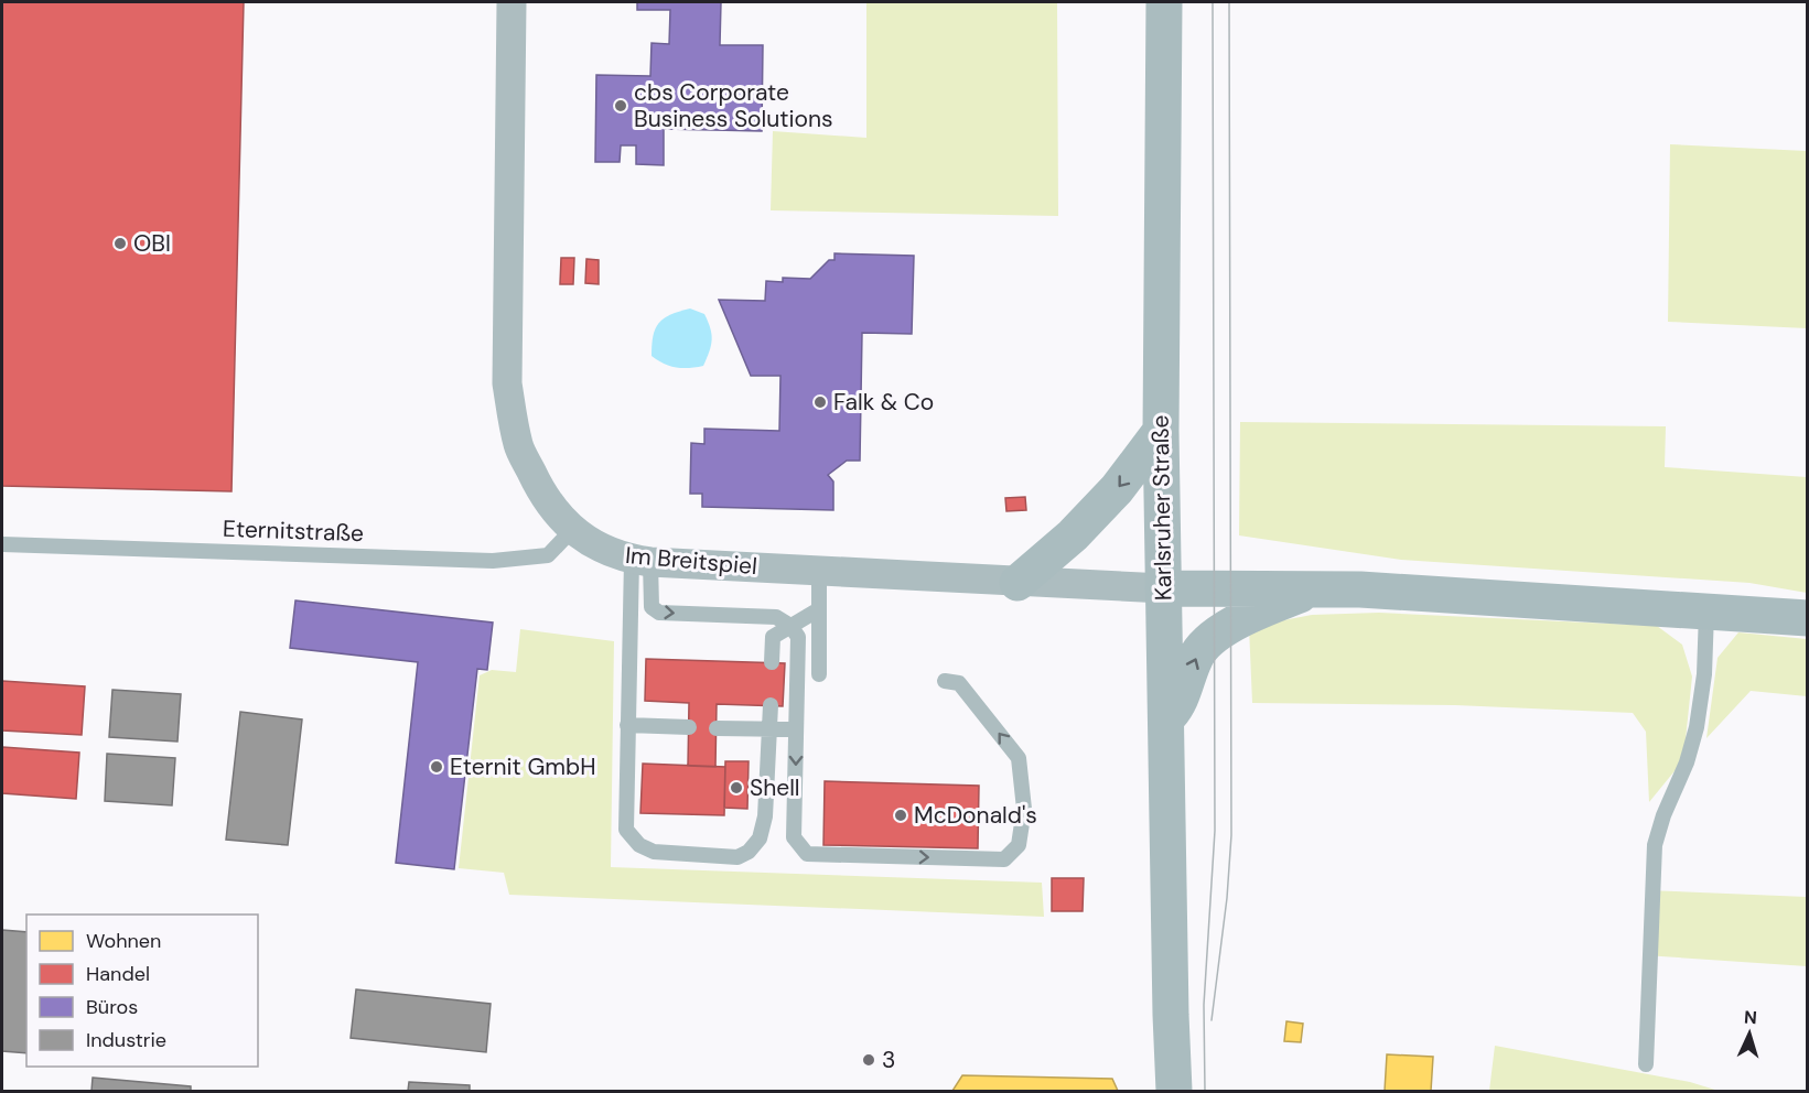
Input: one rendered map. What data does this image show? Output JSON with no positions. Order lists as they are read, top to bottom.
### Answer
{
  "streets": {
    "main road": ["Karlsruher Straße"],
    "street": ["Im Breitspiel"],
    "lane": ["Eternitstraße"]
  },
  "crossings": [
    ["Karlsruher Straße", "Im Breitspiel"],
    ["Eternitstraße", "Im Breitspiel"]
  ],
  "places": [
    "cbs Corporate Business Solutions",
    "OBI",
    "Falk & Co",
    "Eternit GmbH",
    "Shell",
    "McDonald's",
    "3"
  ],
  "legend": [
    "Wohnen",
    "Handel",
    "Büros",
    "Industrie"
  ],
  "north": "top"
}
